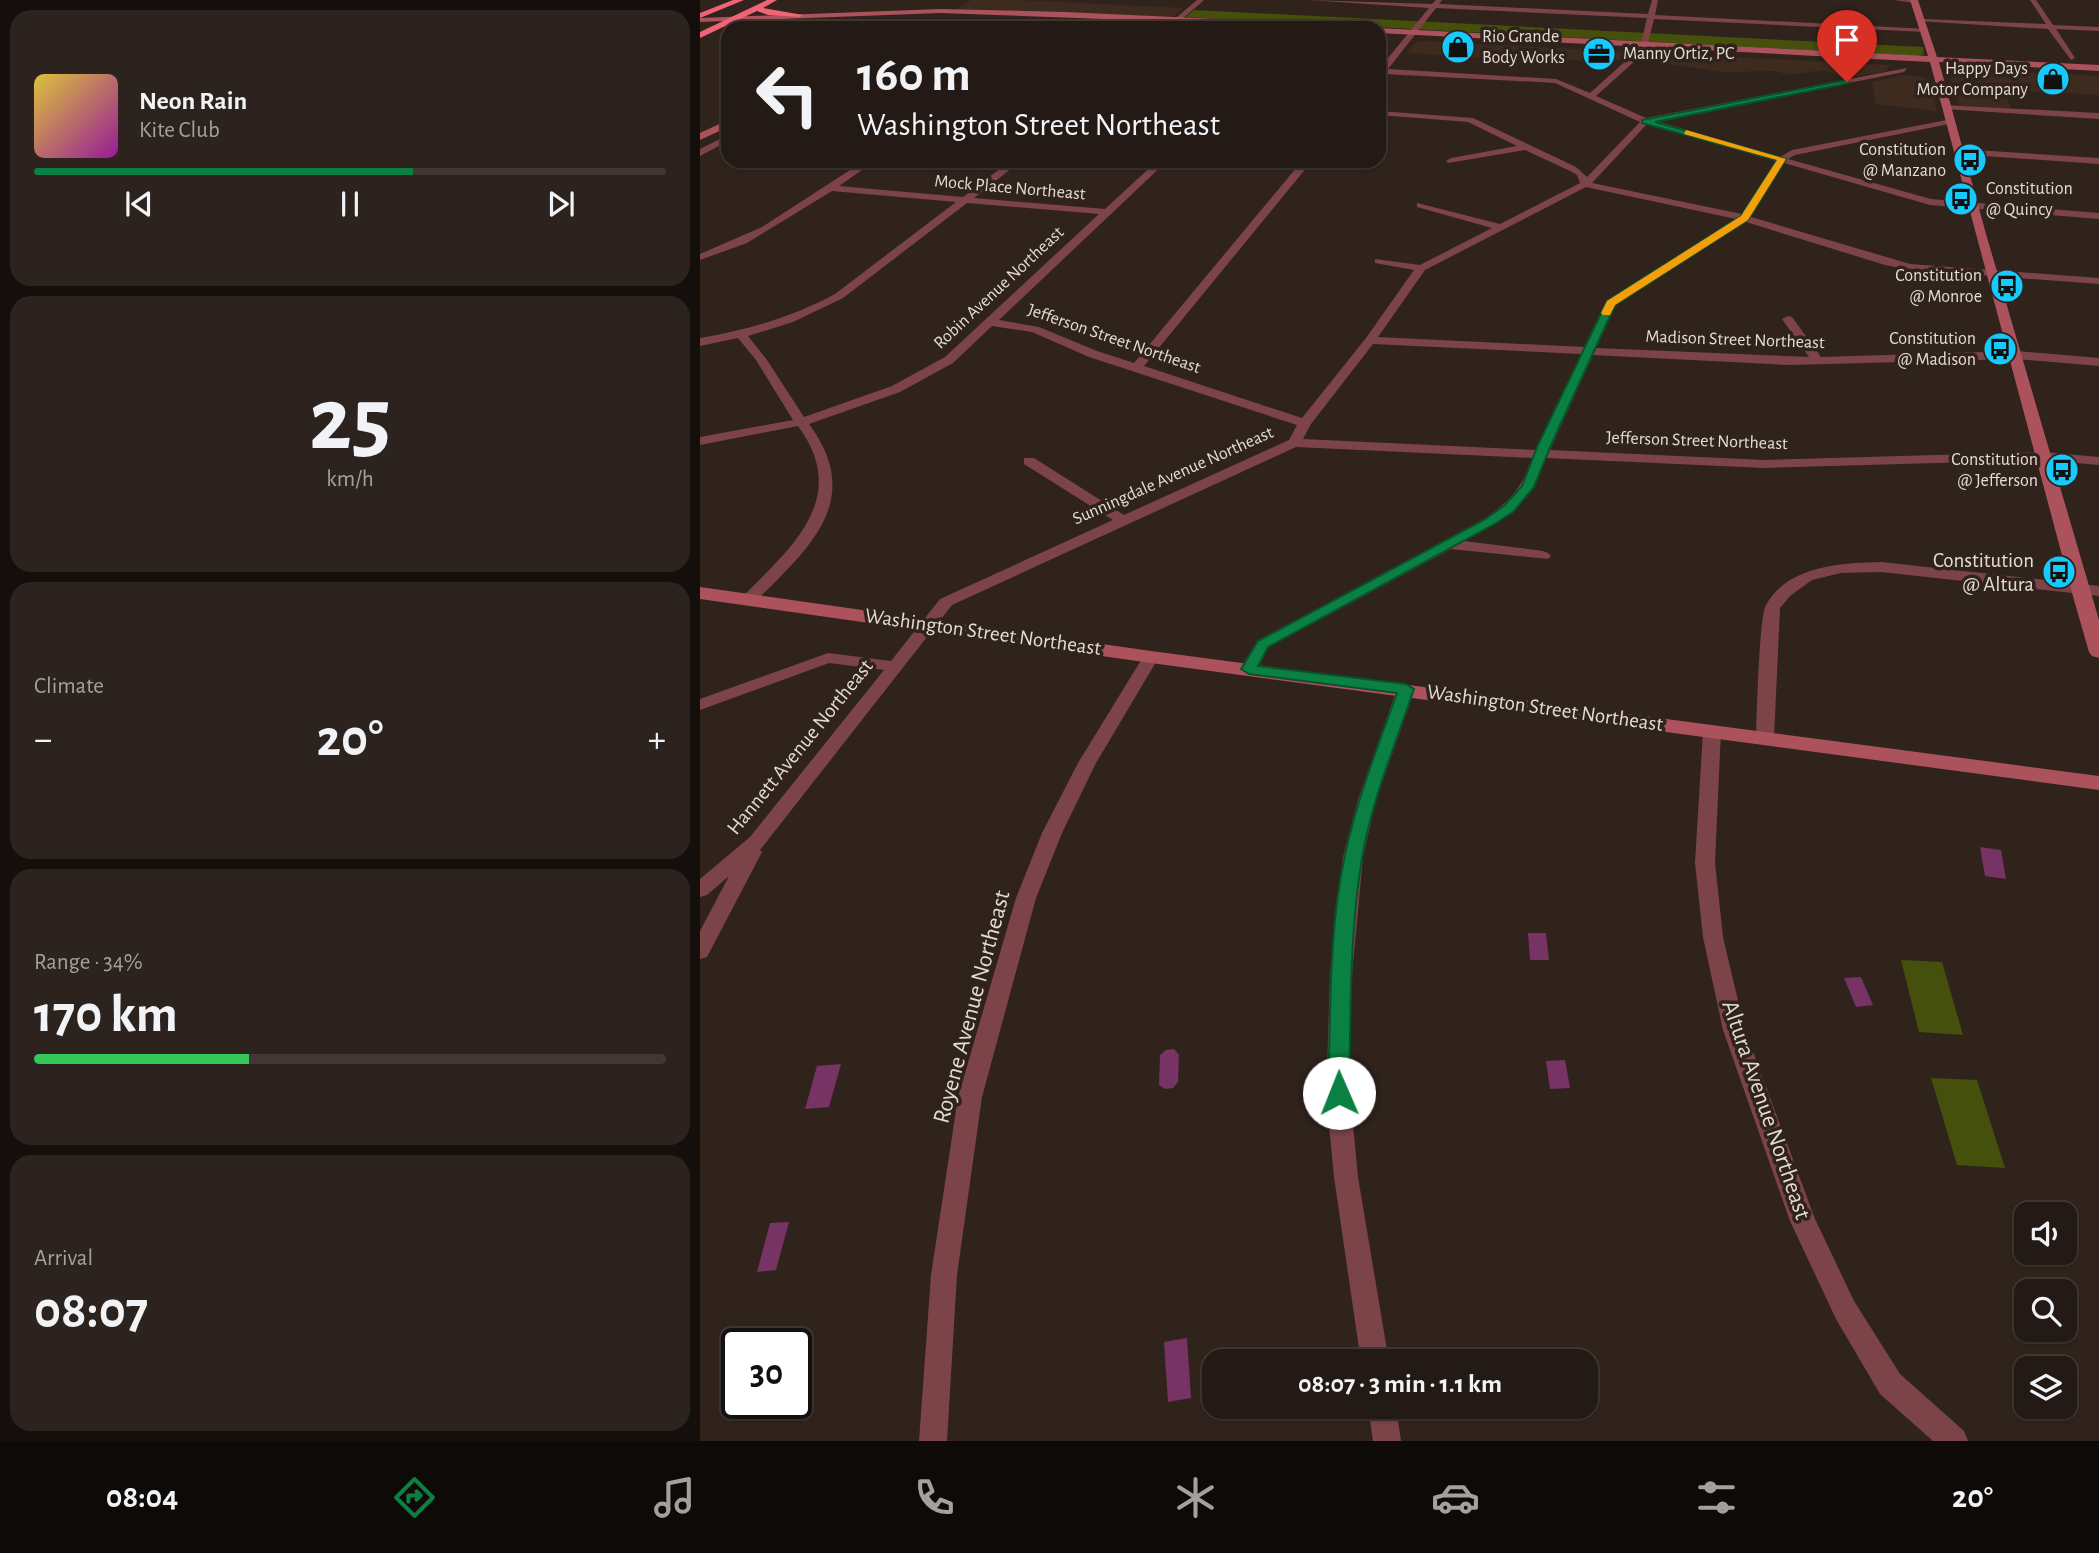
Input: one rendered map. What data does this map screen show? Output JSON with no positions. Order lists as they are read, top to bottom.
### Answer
{
  "streets": {
    "main road": ["Washington Street Northeast"],
    "street": [
      "Mock Place Northeast",
      "Robin Avenue Northeast",
      "Jefferson Street Northeast",
      "Madison Street Northeast",
      "Sunningdale Avenue Northeast",
      "Hannett Avenue Northeast",
      "Royene Avenue Northeast",
      "Altura Avenue Northeast"
    ]
  },
  "crossings": [
    ["Mock Place Northeast", "Robin Avenue Northeast"],
    ["Robin Avenue Northeast", "Jefferson Street Northeast"],
    ["Jefferson Street Northeast", "Sunningdale Avenue Northeast"],
    ["Madison Street Northeast", "Sunningdale Avenue Northeast"],
    ["Sunningdale Avenue Northeast", "Washington Street Northeast"],
    ["Sunningdale Avenue Northeast", "Hannett Avenue Northeast"],
    ["Washington Street Northeast", "Hannett Avenue Northeast"],
    ["Washington Street Northeast", "Royene Avenue Northeast"],
    ["Washington Street Northeast", "Altura Avenue Northeast"]
  ],
  "places": {
    "shop": ["Rio Grande Body Works", "Happy Days Motor Company"],
    "office": ["Manny Ortiz, PC"],
    "bus stop": [
      "Constitution @ Manzano",
      "Constitution @ Quincy",
      "Constitution @ Monroe",
      "Constitution @ Madison",
      "Constitution @ Jefferson",
      "Constitution @ Altura"
    ]
  },
  "page": {
    "turn": ["160 m", "Washington Street Northeast"],
    "song": ["Neon Rain", "Kite Club"],
    "tile": [
      ["25", "km/h"],
      "Climate",
      ["Range · 34%", "170 km"],
      ["Arrival", "08:07"]
    ],
    "heat": ["−", "20°", "+"],
    "limit": "30",
    "trip": "08:07 · 3 min · 1.1 km",
    "tabs": ["08:04", "20°"]
  }
}
